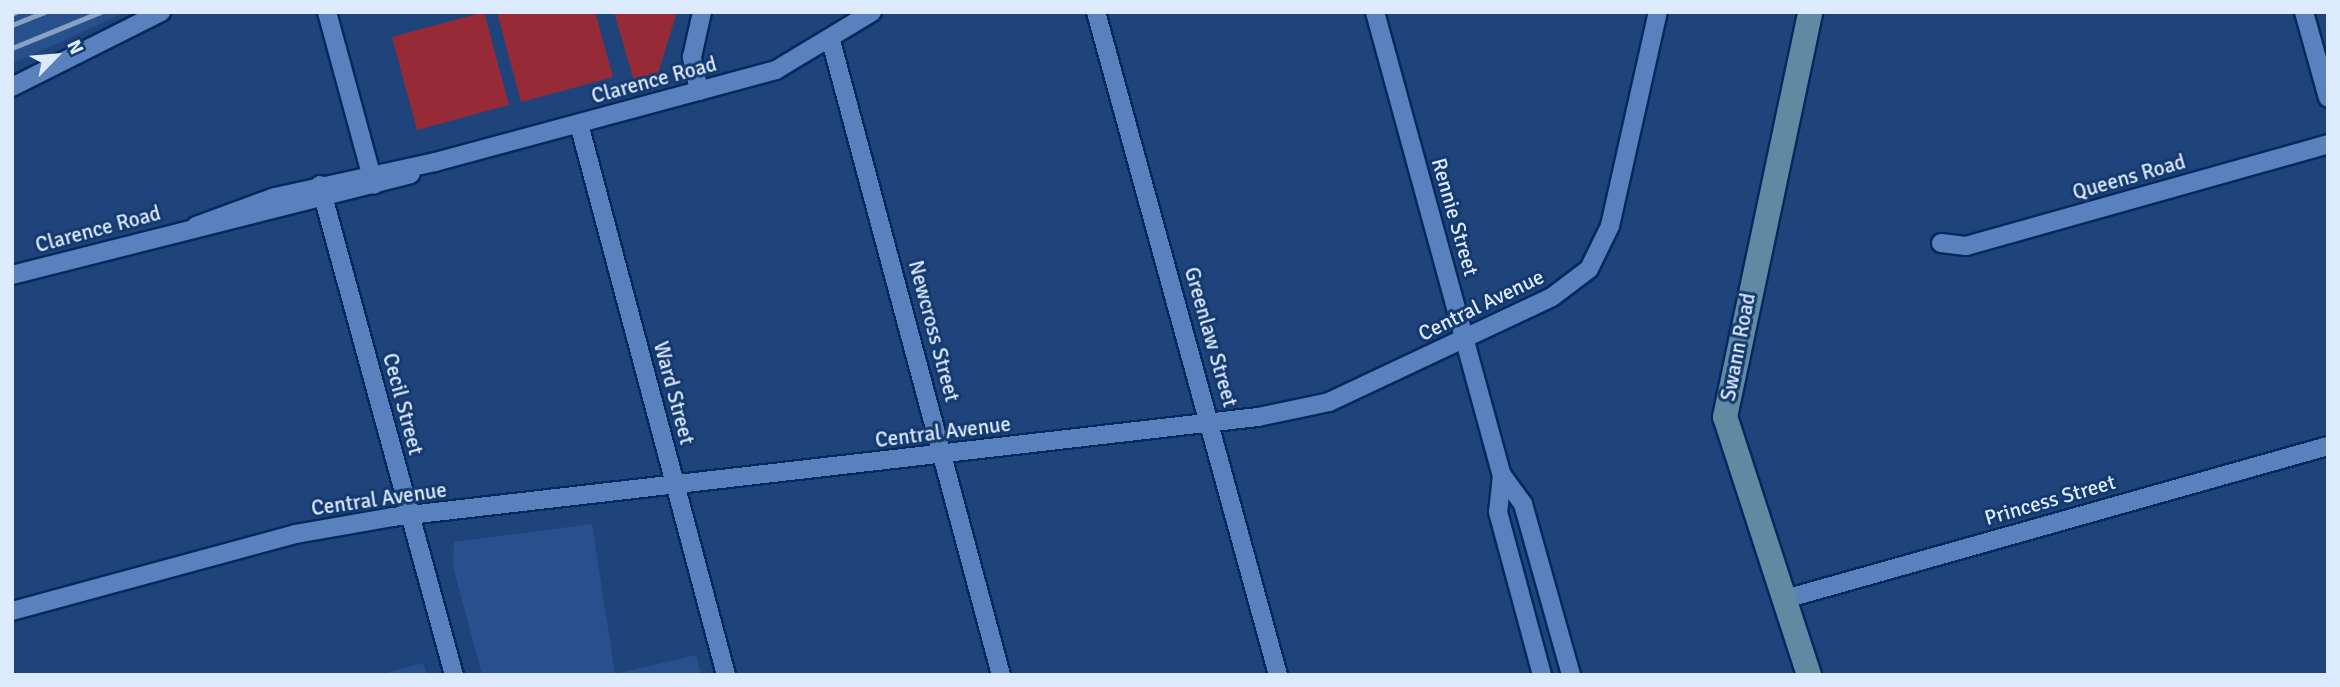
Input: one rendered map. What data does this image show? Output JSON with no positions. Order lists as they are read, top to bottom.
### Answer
{
  "streets": {
    "main road": ["Swann Road"],
    "street": [
      "Clarence Road",
      "Queens Road",
      "Rennie Street",
      "Central Avenue",
      "Newcross Street",
      "Greenlaw Street",
      "Ward Street",
      "Cecil Street",
      "Princess Street"
    ]
  },
  "crossings": [
    ["Clarence Road", "Newcross Street"],
    ["Clarence Road", "Ward Street"],
    ["Clarence Road", "Cecil Street"],
    ["Rennie Street", "Central Avenue"],
    ["Central Avenue", "Newcross Street"],
    ["Central Avenue", "Greenlaw Street"],
    ["Central Avenue", "Ward Street"],
    ["Central Avenue", "Cecil Street"],
    ["Swann Road", "Princess Street"]
  ],
  "north": "top right"
}
